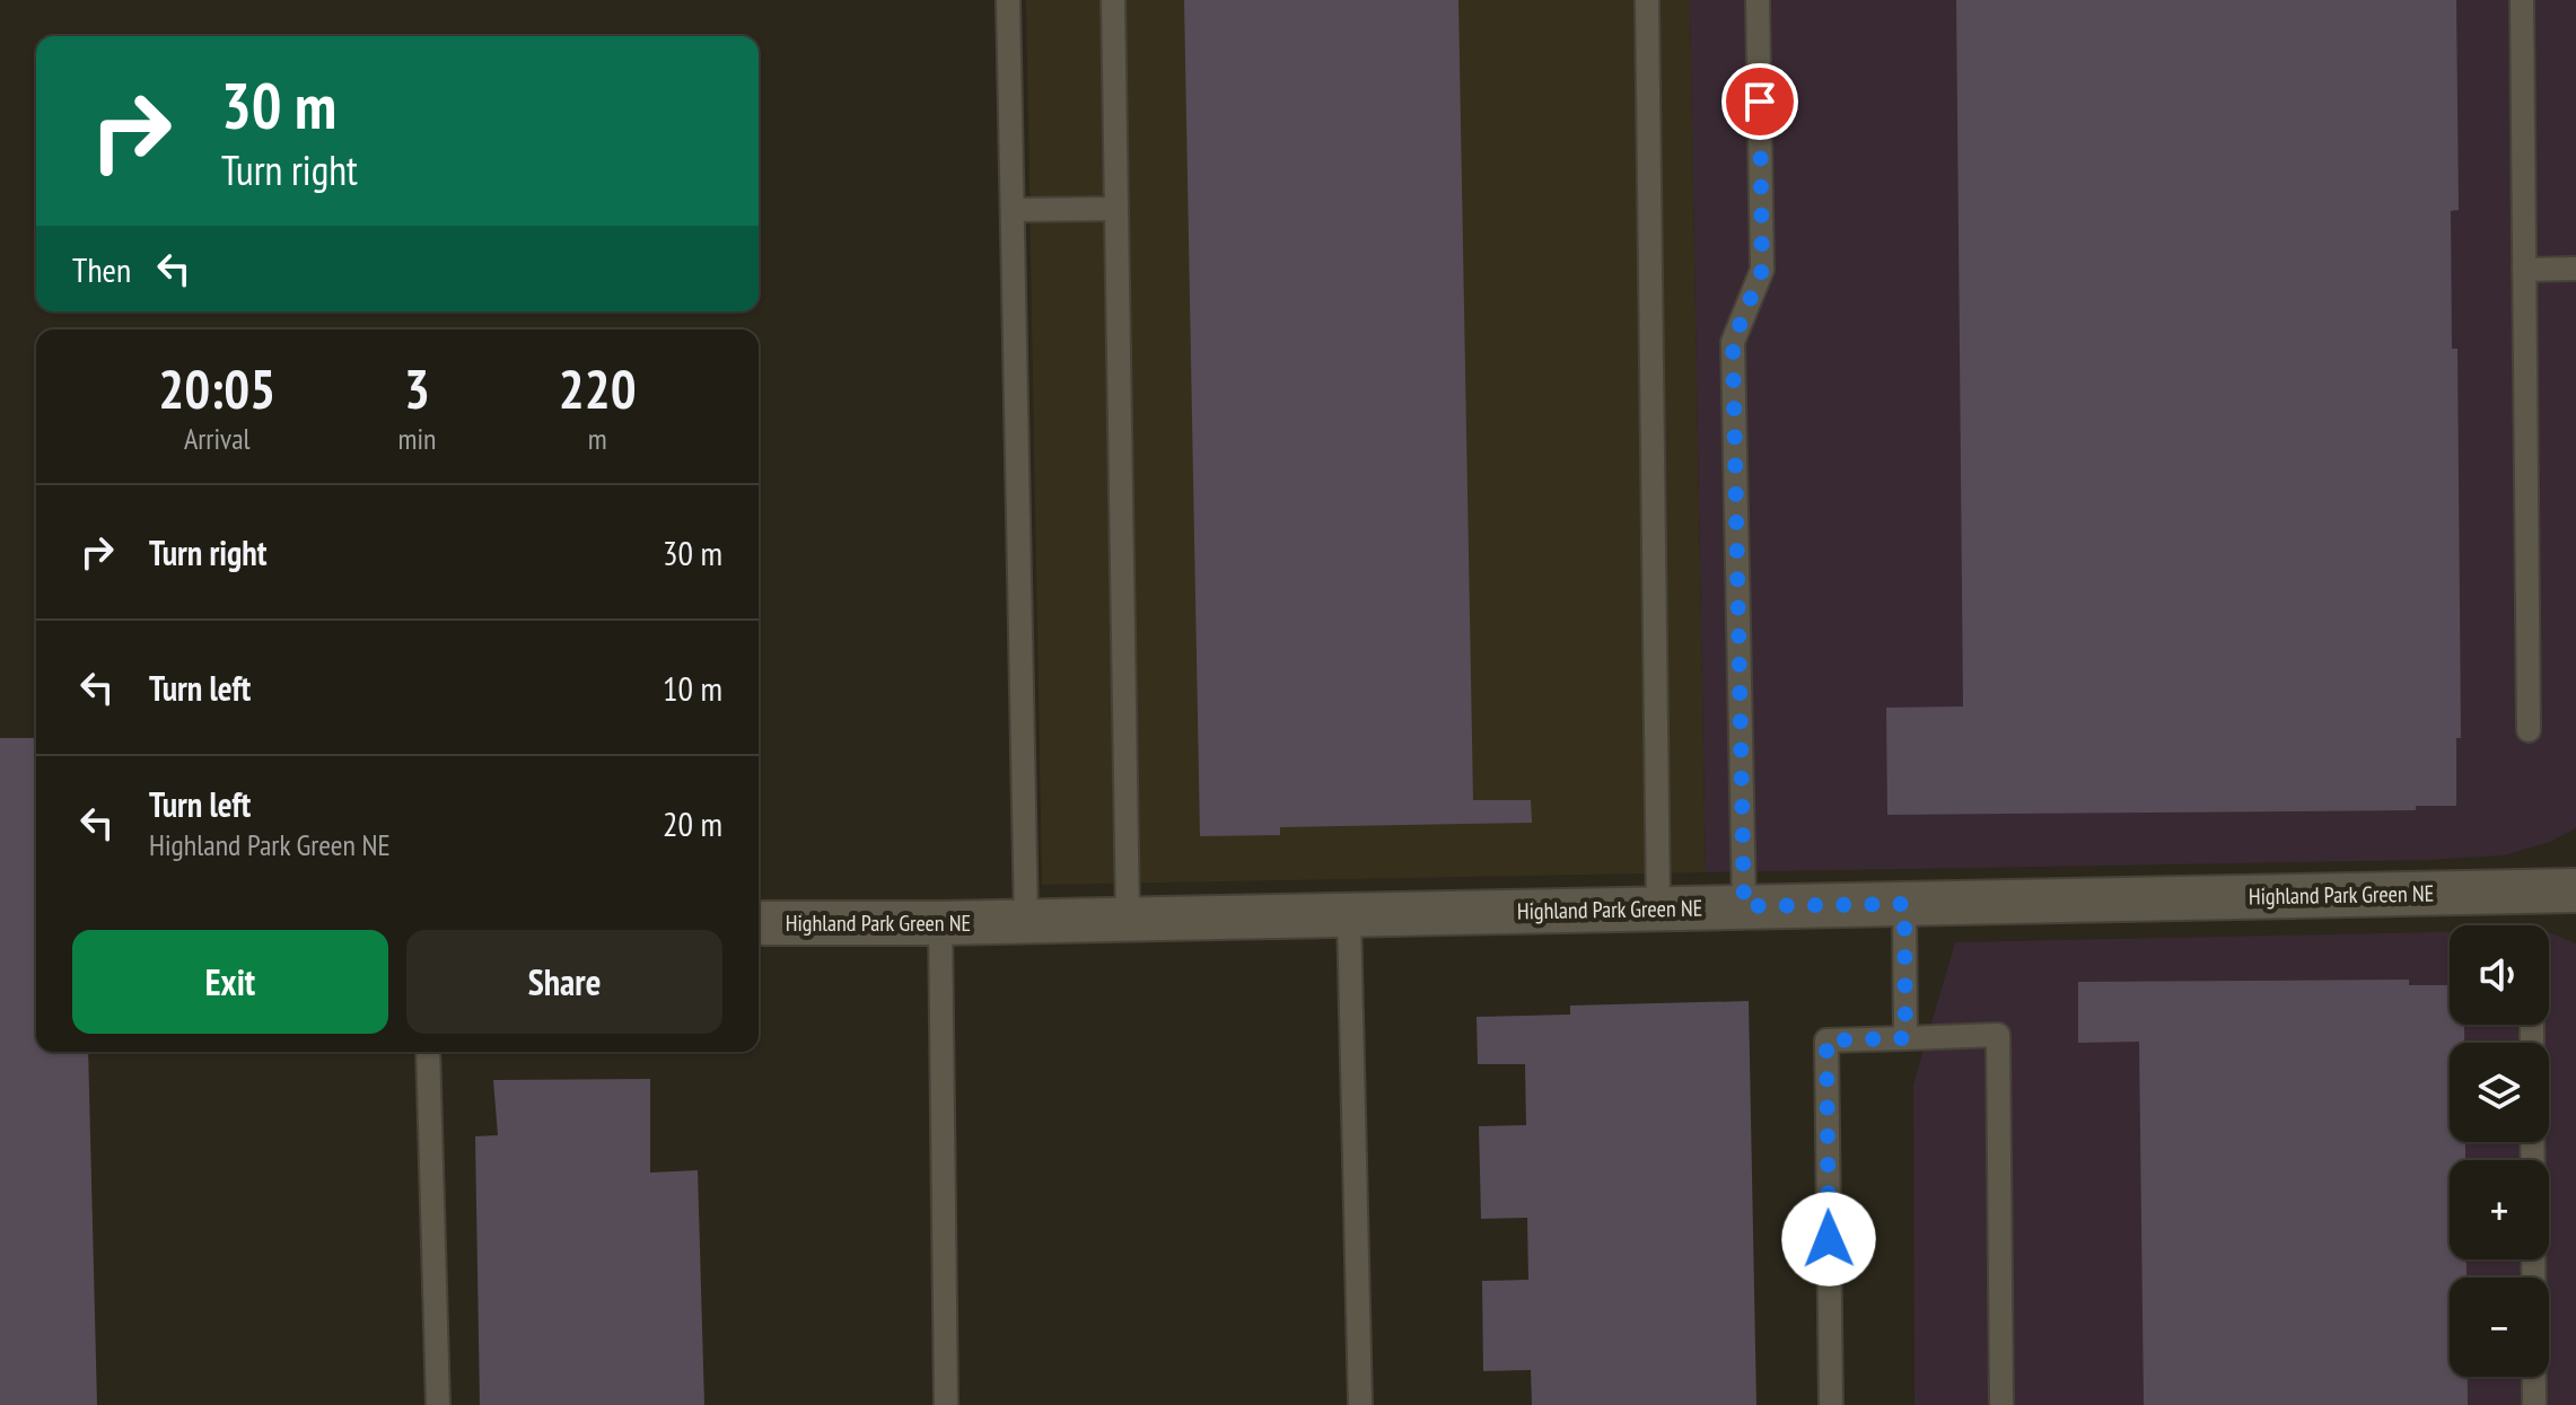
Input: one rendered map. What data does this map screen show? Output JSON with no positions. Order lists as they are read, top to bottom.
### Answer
{
  "streets": {
    "street": ["Highland Park Green NE"]
  },
  "page": {
    "turn": ["30 m", "Turn right"],
    "then": "Then",
    "eta": [
      "20:05",
      "Arrival",
      "3",
      "min",
      "220",
      "m"
    ],
    "list": [
      {
        "name": "Turn right",
        "value": "30 m"
      },
      {
        "name": "Turn left",
        "value": "10 m"
      },
      {
        "name": "Turn left",
        "note": "Highland Park Green NE",
        "value": "20 m"
      }
    ],
    "buttons": ["Exit", "Share"],
    "map_buttons": ["+", "−"]
  }
}
